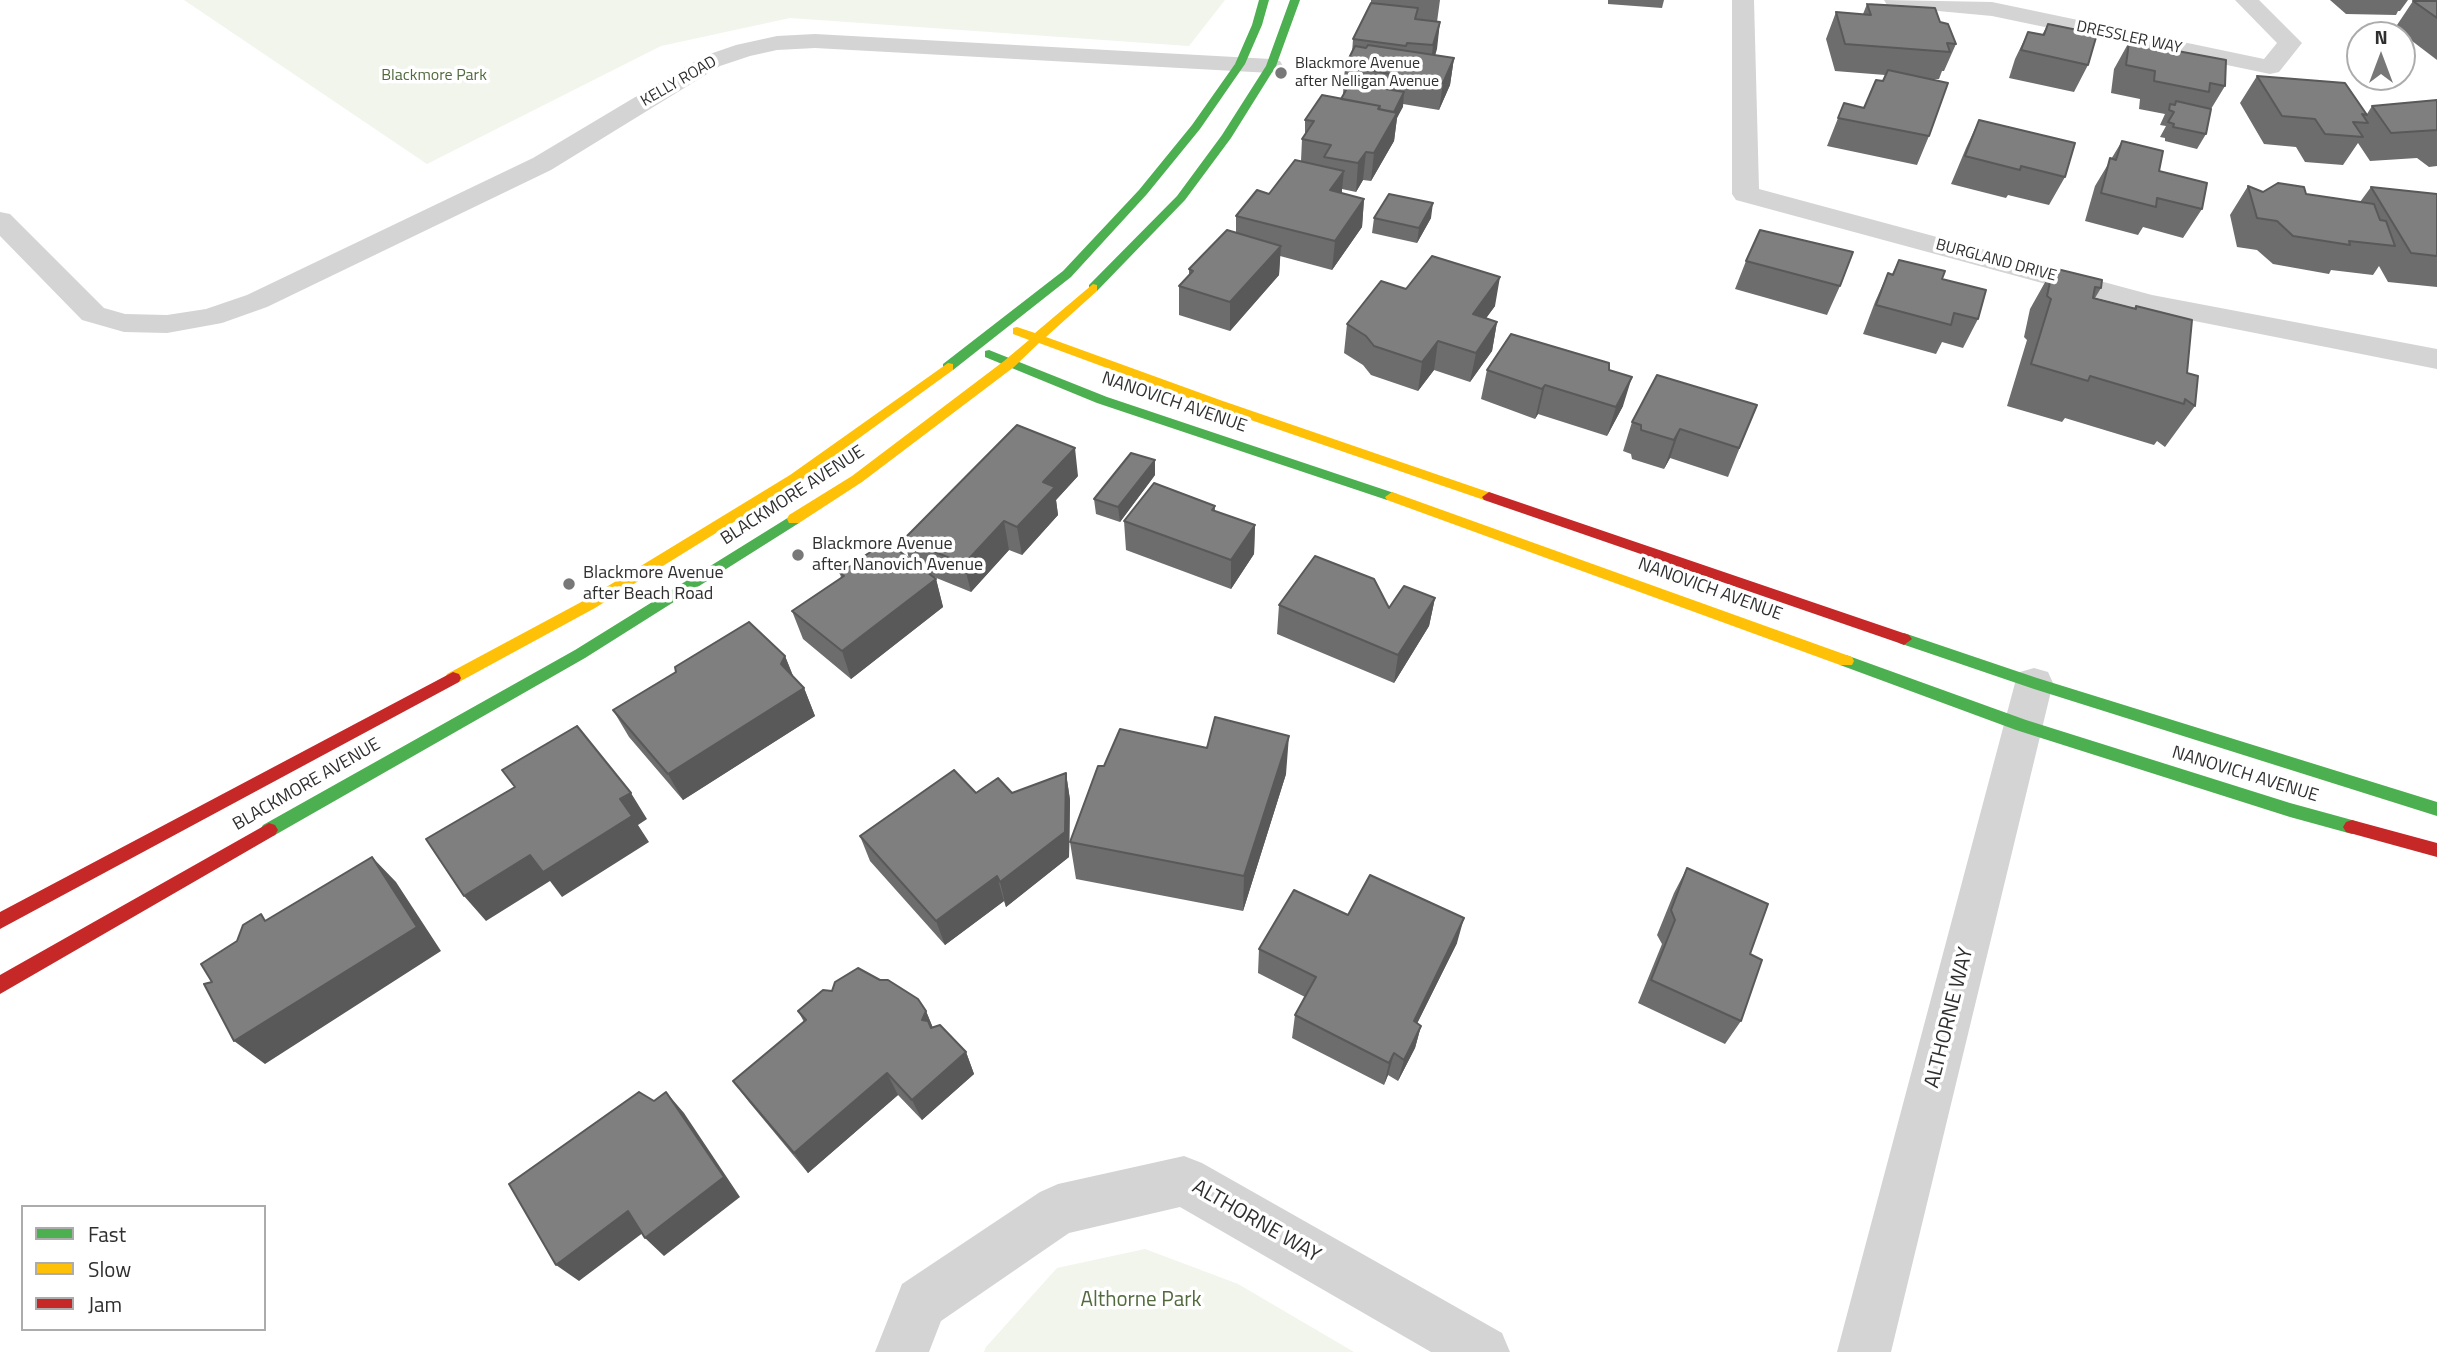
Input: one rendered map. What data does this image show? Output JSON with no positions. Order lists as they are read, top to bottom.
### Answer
{
  "streets": {
    "street": [
      "DRESSLER WAY",
      "KELLY ROAD",
      "BURGLAND DRIVE",
      "NANOVICH AVENUE",
      "BLACKMORE AVENUE",
      "ALTHORNE WAY"
    ]
  },
  "crossings": [
    ["KELLY ROAD", "BLACKMORE AVENUE"],
    ["NANOVICH AVENUE", "BLACKMORE AVENUE"],
    ["NANOVICH AVENUE", "ALTHORNE WAY"]
  ],
  "parks": ["Blackmore Park", "Althorne Park"],
  "places": ["Blackmore Avenue after Nelligan Avenue", "Blackmore Avenue after Nanovich Avenue", "Blackmore Avenue after Beach Road"],
  "legend": ["Fast", "Slow", "Jam"],
  "north": "top"
}
